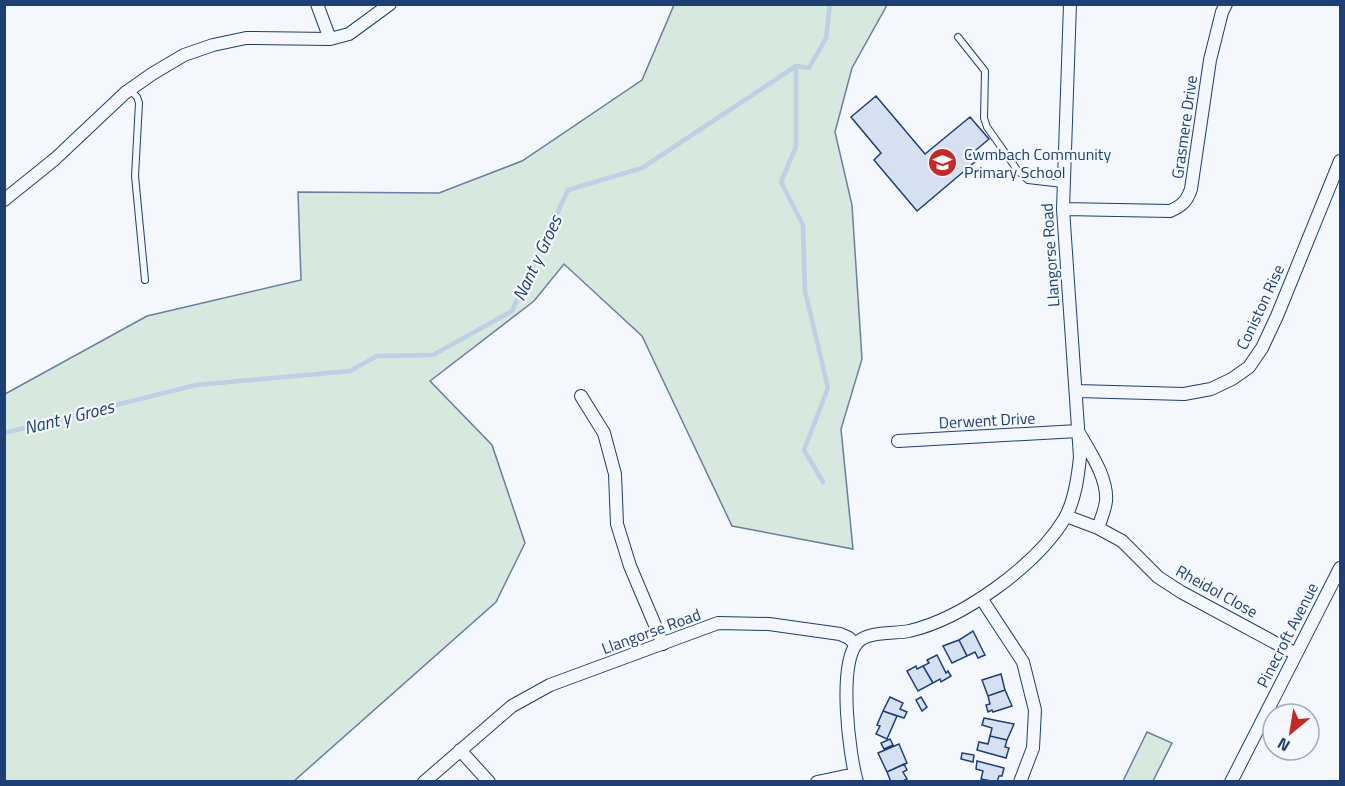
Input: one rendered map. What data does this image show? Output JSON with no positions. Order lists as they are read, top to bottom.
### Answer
{
  "streets": {
    "street": [
      "Grasmere Drive",
      "Llangorse Road",
      "Coniston Rise",
      "Derwent Drive",
      "Rheidol Close",
      "Pinecroft Avenue"
    ]
  },
  "crossings": [
    ["Grasmere Drive", "Llangorse Road"],
    ["Llangorse Road", "Coniston Rise"],
    ["Llangorse Road", "Derwent Drive"],
    ["Llangorse Road", "Rheidol Close"],
    ["Rheidol Close", "Pinecroft Avenue"]
  ],
  "water": ["Nant y Groes"],
  "places": {
    "school or university": ["Cwmbach Community Primary School"]
  },
  "north": "bottom left"
}
